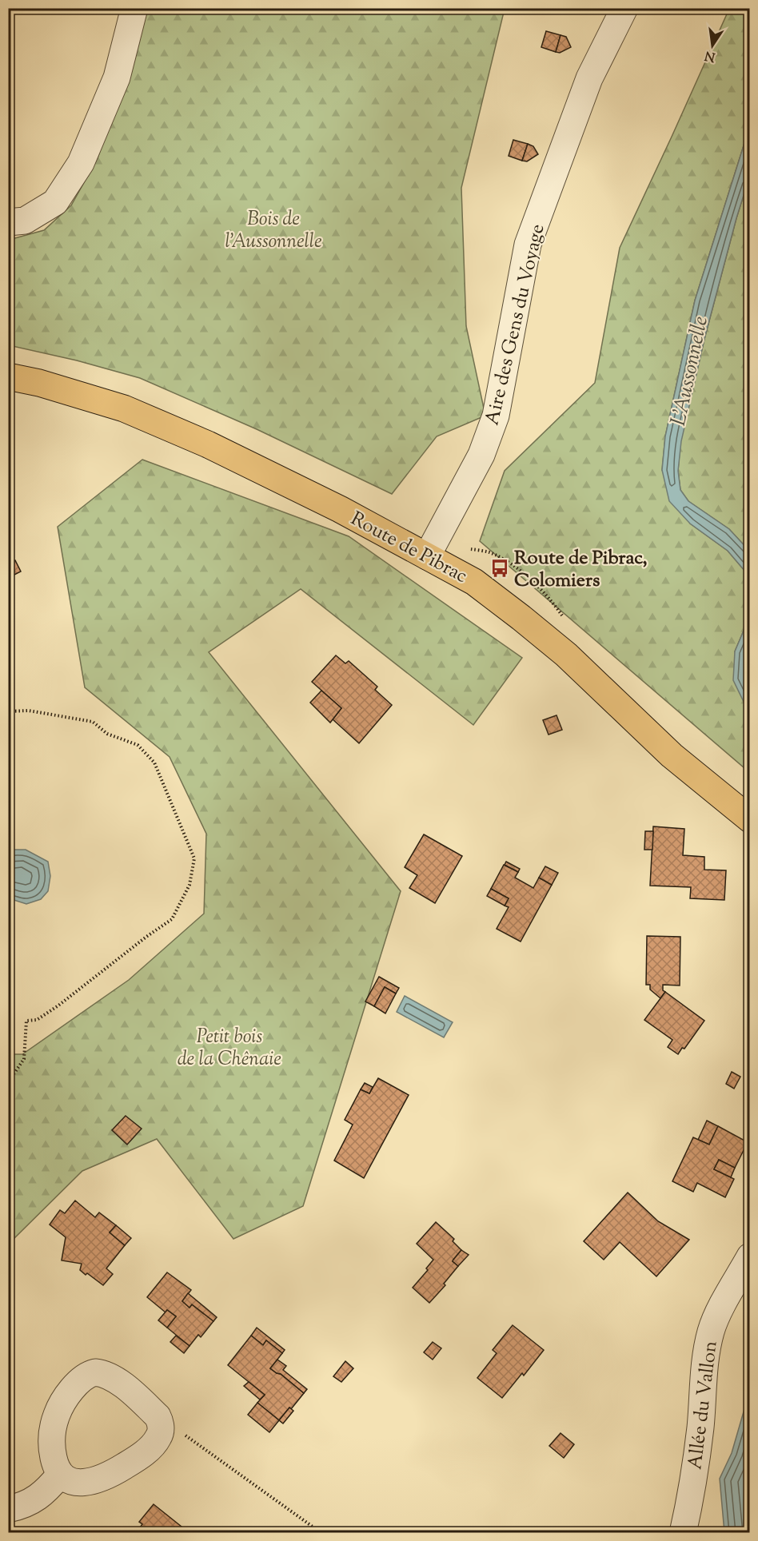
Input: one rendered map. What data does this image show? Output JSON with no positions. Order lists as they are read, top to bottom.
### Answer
{
  "streets": {
    "main road": ["Route de Pibrac"],
    "street": ["Aire des Gens du Voyage", "Allée du Vallon"]
  },
  "crossings": [
    ["Aire des Gens du Voyage", "Route de Pibrac"]
  ],
  "water": ["L'Aussonnelle"],
  "parks": ["Bois de l'Aussonnelle", "Petit bois de la Chênaie"],
  "places": {
    "bus stop": ["Route de Pibrac, Colomiers"]
  },
  "north": "bottom"
}
